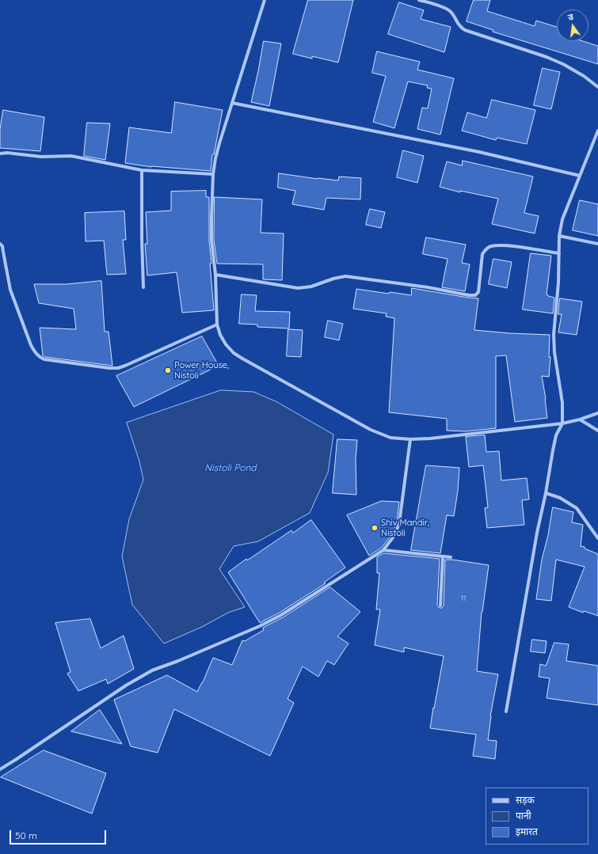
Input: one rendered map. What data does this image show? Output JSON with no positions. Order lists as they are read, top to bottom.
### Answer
{
  "water": ["Nistoli Pond"],
  "places": ["Power House, Nistoli", "Shiv Mandir, Nistoli"],
  "house_numbers": ["11"],
  "legend": ["सड़क", "पानी", "इमारत"],
  "scale_bar": "50 m",
  "north": "top"
}
